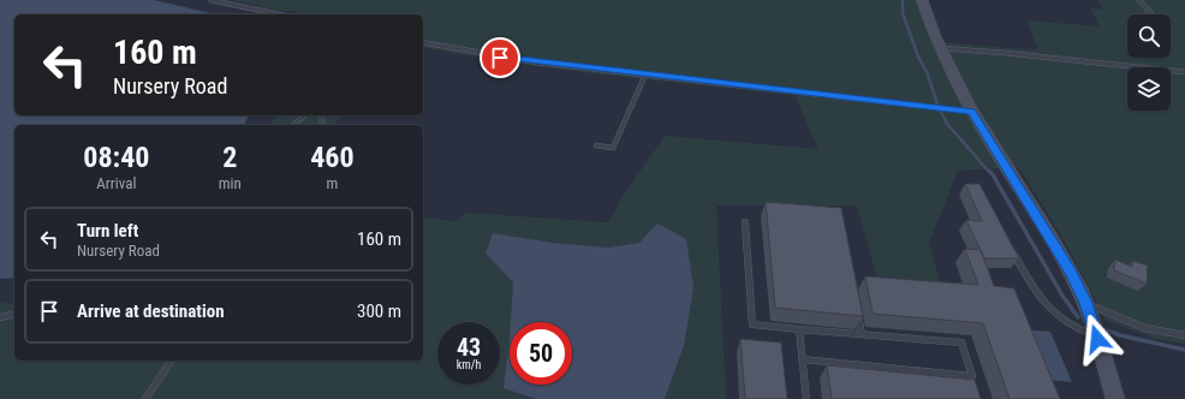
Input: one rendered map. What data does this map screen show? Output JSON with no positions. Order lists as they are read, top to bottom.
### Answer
{
  "page": {
    "turn": ["160 m", "Nursery Road"],
    "eta": [
      "08:40",
      "Arrival",
      "2",
      "min",
      "460",
      "m"
    ],
    "list": [
      {
        "name": "Turn left",
        "note": "Nursery Road",
        "value": "160 m"
      },
      {
        "name": "Arrive at destination",
        "value": "300 m"
      }
    ],
    "speed": "43 km/h",
    "limit": "50"
  }
}
